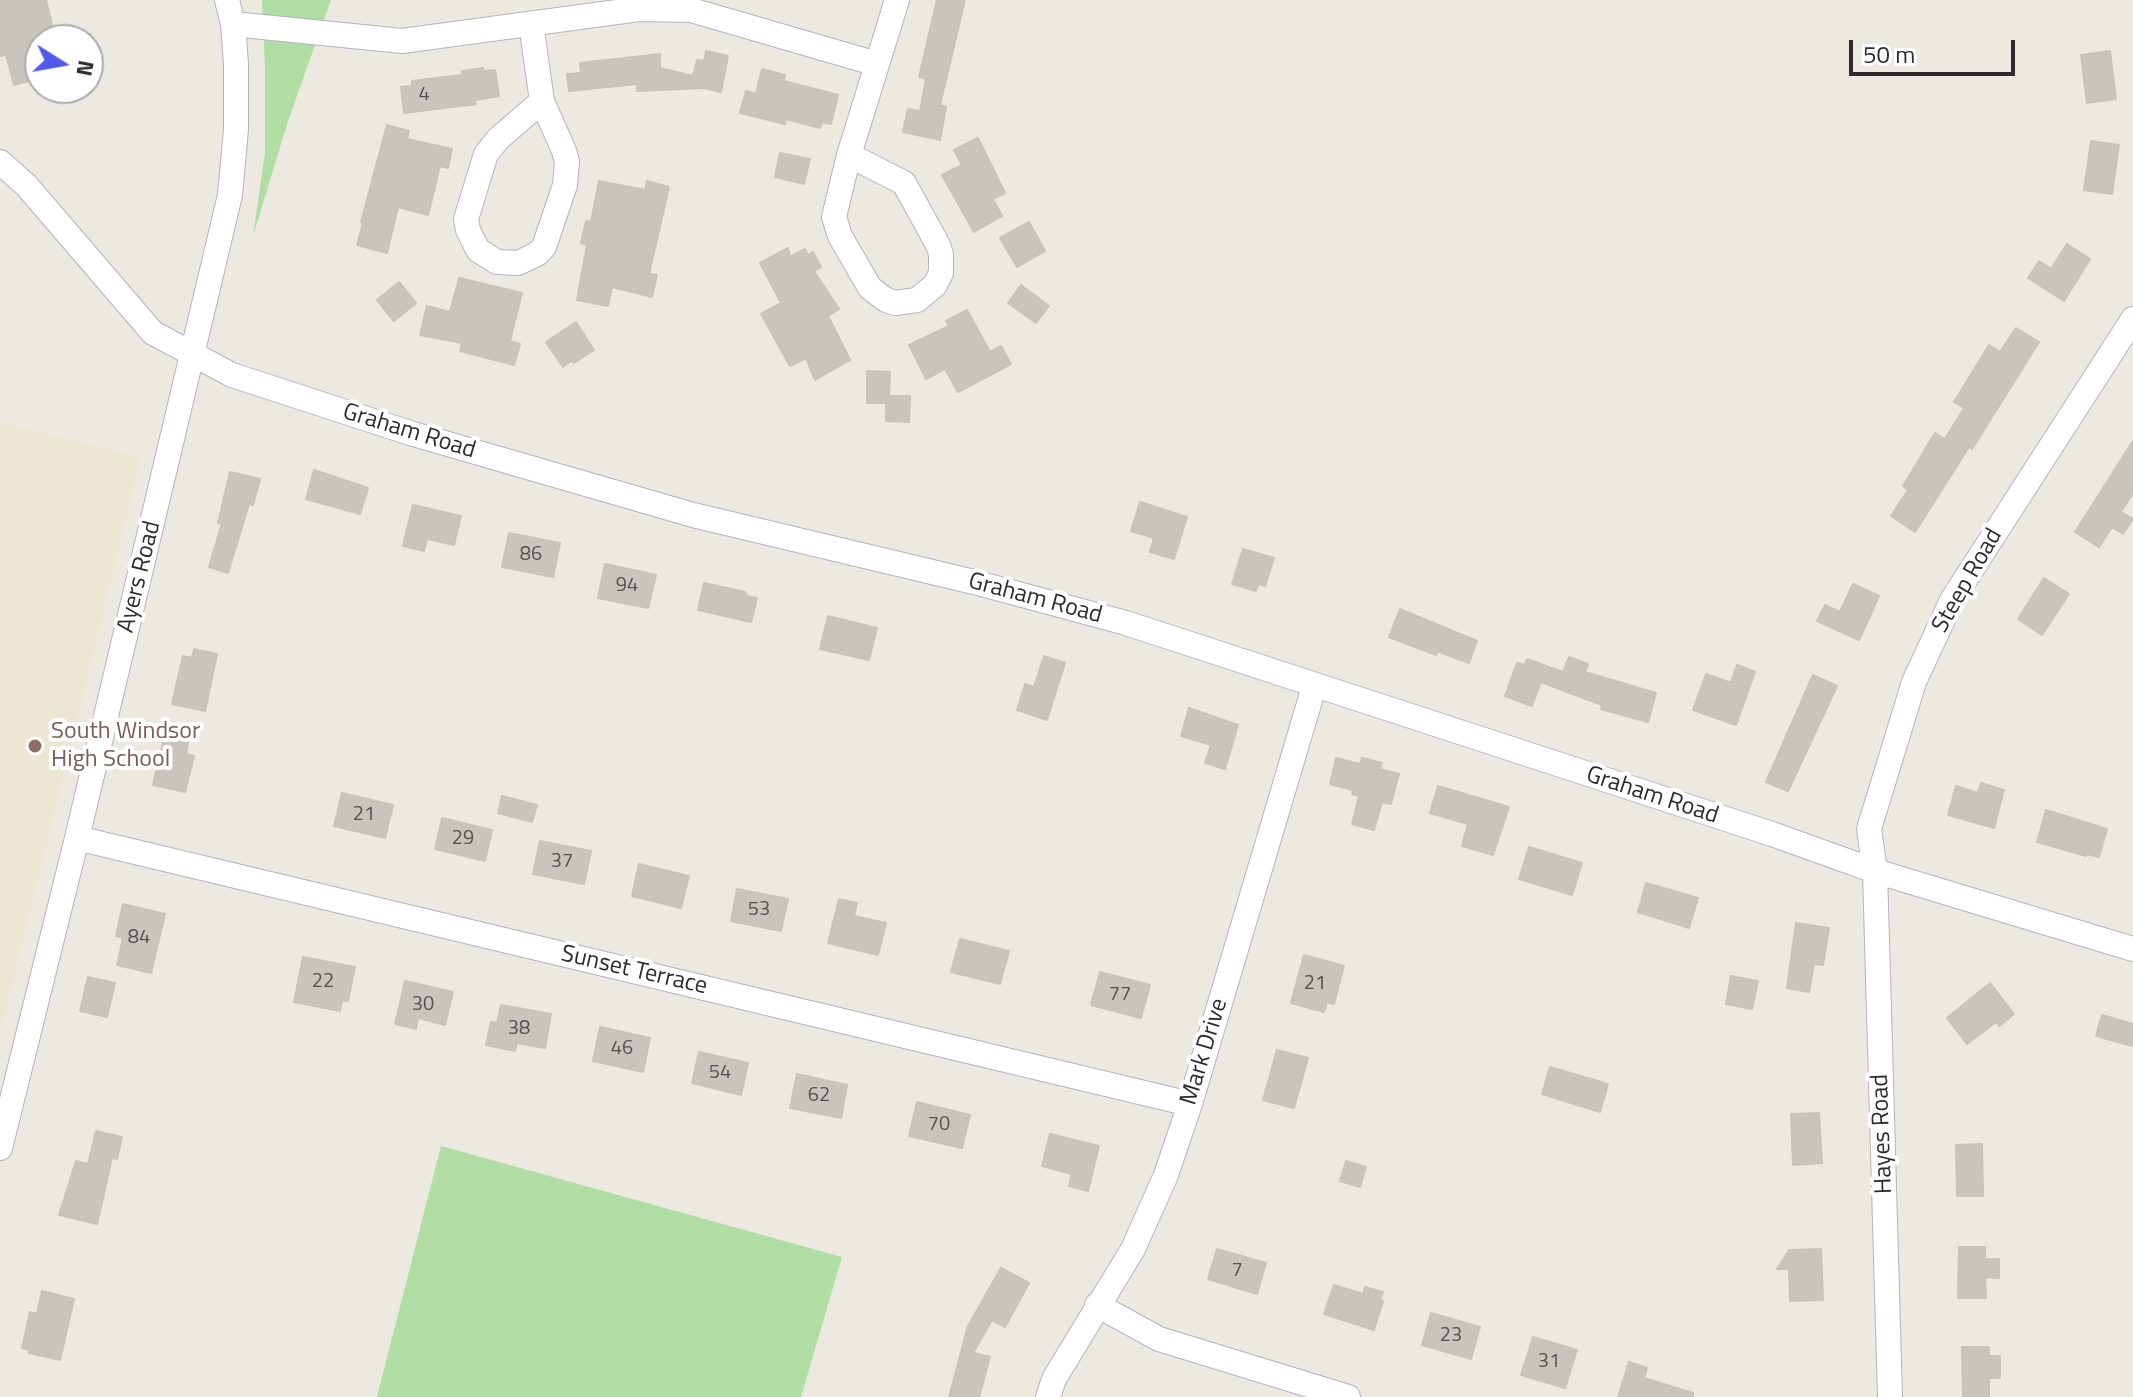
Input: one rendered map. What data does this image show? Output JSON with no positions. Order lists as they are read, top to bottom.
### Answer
{
  "streets": {
    "street": [
      "Graham Road",
      "Ayers Road",
      "Steep Road",
      "Sunset Terrace",
      "Mark Drive",
      "Hayes Road"
    ]
  },
  "crossings": [
    ["Graham Road", "Ayers Road"],
    ["Graham Road", "Steep Road"],
    ["Graham Road", "Mark Drive"],
    ["Graham Road", "Hayes Road"],
    ["Ayers Road", "Sunset Terrace"],
    ["Steep Road", "Hayes Road"],
    ["Sunset Terrace", "Mark Drive"]
  ],
  "places": ["South Windsor High School"],
  "house_numbers": [
    "4",
    "86",
    "94",
    "21",
    "29",
    "37",
    "53",
    "84",
    "22",
    "21",
    "77",
    "30",
    "38",
    "46",
    "54",
    "62",
    "70",
    "7",
    "23",
    "31"
  ],
  "scale_bar": "50 m",
  "north": "right"
}
